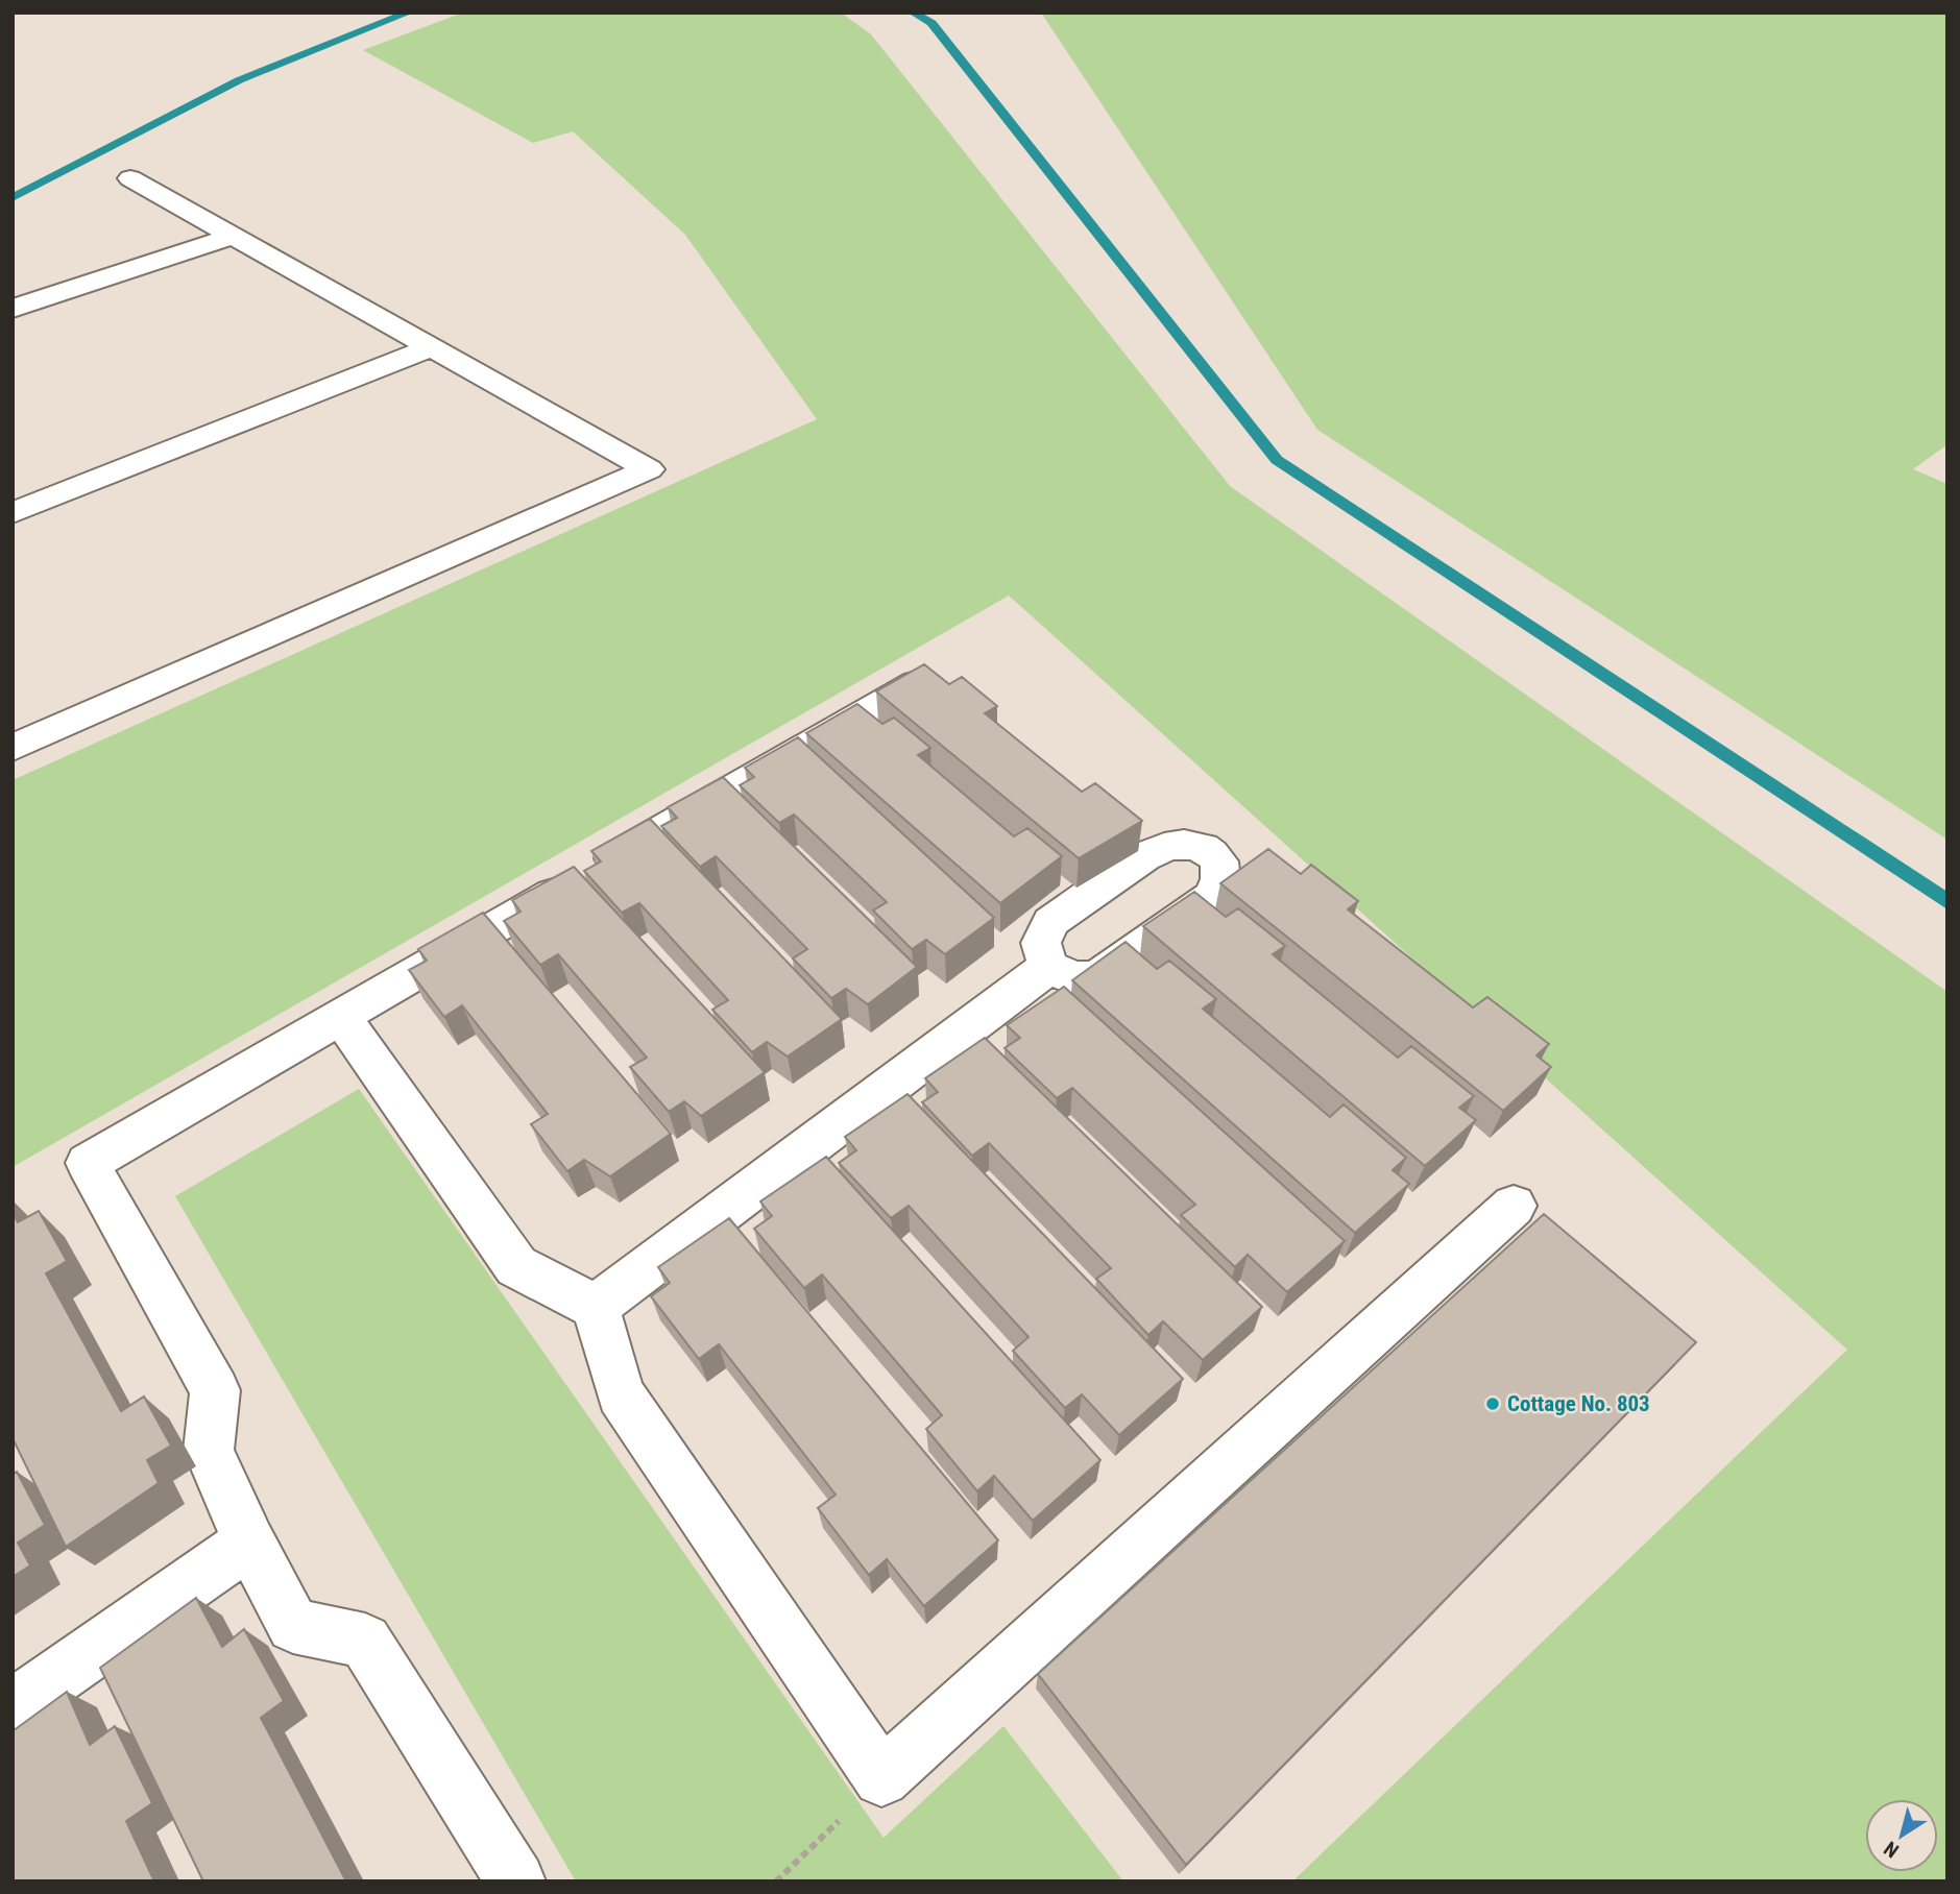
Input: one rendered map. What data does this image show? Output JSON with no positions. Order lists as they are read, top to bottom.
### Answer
{
  "places": ["Cottage No. 803"],
  "north": "bottom left"
}
